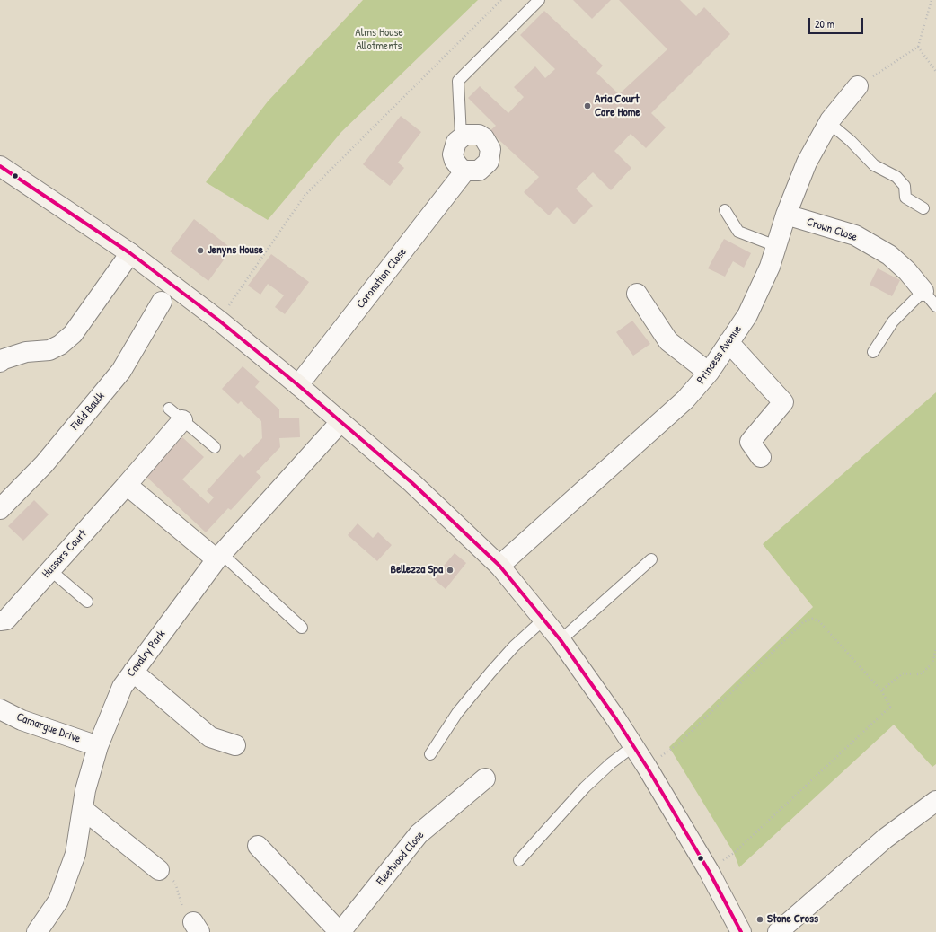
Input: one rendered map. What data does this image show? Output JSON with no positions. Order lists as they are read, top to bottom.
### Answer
{
  "streets": {
    "street": [
      "Crown Close",
      "Coronation Close",
      "Princess Avenue",
      "Field Baulk",
      "Hussars Court",
      "Cavalry Park",
      "Camargue Drive",
      "Fleetwood Close"
    ]
  },
  "crossings": [
    ["Crown Close", "Princess Avenue"],
    ["Cavalry Park", "Camargue Drive"]
  ],
  "parks": ["Alms House Allotments"],
  "places": [
    "Aria Court Care Home",
    "Jenyns House",
    "Bellezza Spa",
    "Stone Cross"
  ],
  "scale_bar": "20 m"
}
